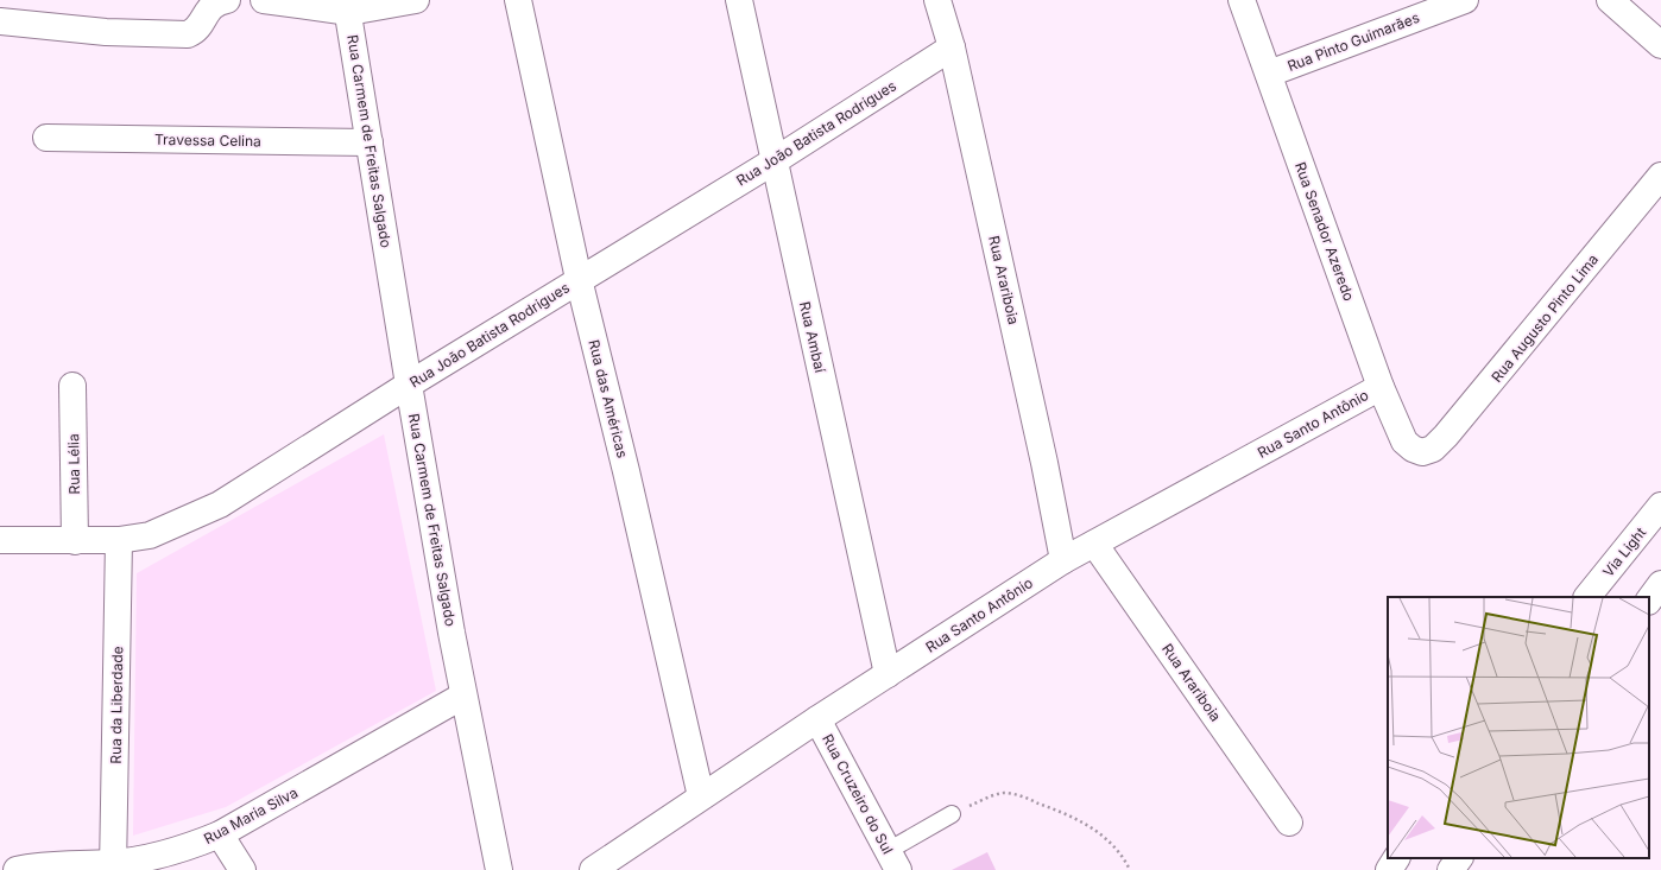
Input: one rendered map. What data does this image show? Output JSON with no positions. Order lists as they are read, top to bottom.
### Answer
{
  "streets": {
    "street": [
      "Rua Pinto Guimarães",
      "Rua João Batista Rodrigues",
      "Travessa Celina",
      "Rua Carmem de Freitas Salgado",
      "Rua Senador Azeredo",
      "Rua Arariboia",
      "Rua Augusto Pinto Lima",
      "Rua Ambaí",
      "Rua das Américas",
      "Rua Santo Antônio",
      "Rua Lélia",
      "Via Light",
      "Rua da Liberdade",
      "Rua Cruzeiro do Sul",
      "Rua Maria Silva"
    ]
  },
  "crossings": [
    ["Rua Pinto Guimarães", "Rua Senador Azeredo"],
    ["Rua João Batista Rodrigues", "Rua Carmem de Freitas Salgado"],
    ["Rua João Batista Rodrigues", "Rua Arariboia"],
    ["Rua João Batista Rodrigues", "Rua Ambaí"],
    ["Rua João Batista Rodrigues", "Rua das Américas"],
    ["Rua João Batista Rodrigues", "Rua Lélia"],
    ["Rua João Batista Rodrigues", "Rua da Liberdade"],
    ["Travessa Celina", "Rua Carmem de Freitas Salgado"],
    ["Rua Carmem de Freitas Salgado", "Rua Maria Silva"],
    ["Rua Senador Azeredo", "Rua Augusto Pinto Lima"],
    ["Rua Senador Azeredo", "Rua Santo Antônio"],
    ["Rua Arariboia", "Rua Santo Antônio"],
    ["Rua Ambaí", "Rua Santo Antônio"],
    ["Rua das Américas", "Rua Santo Antônio"],
    ["Rua Santo Antônio", "Rua Cruzeiro do Sul"],
    ["Rua da Liberdade", "Rua Maria Silva"]
  ]
}
